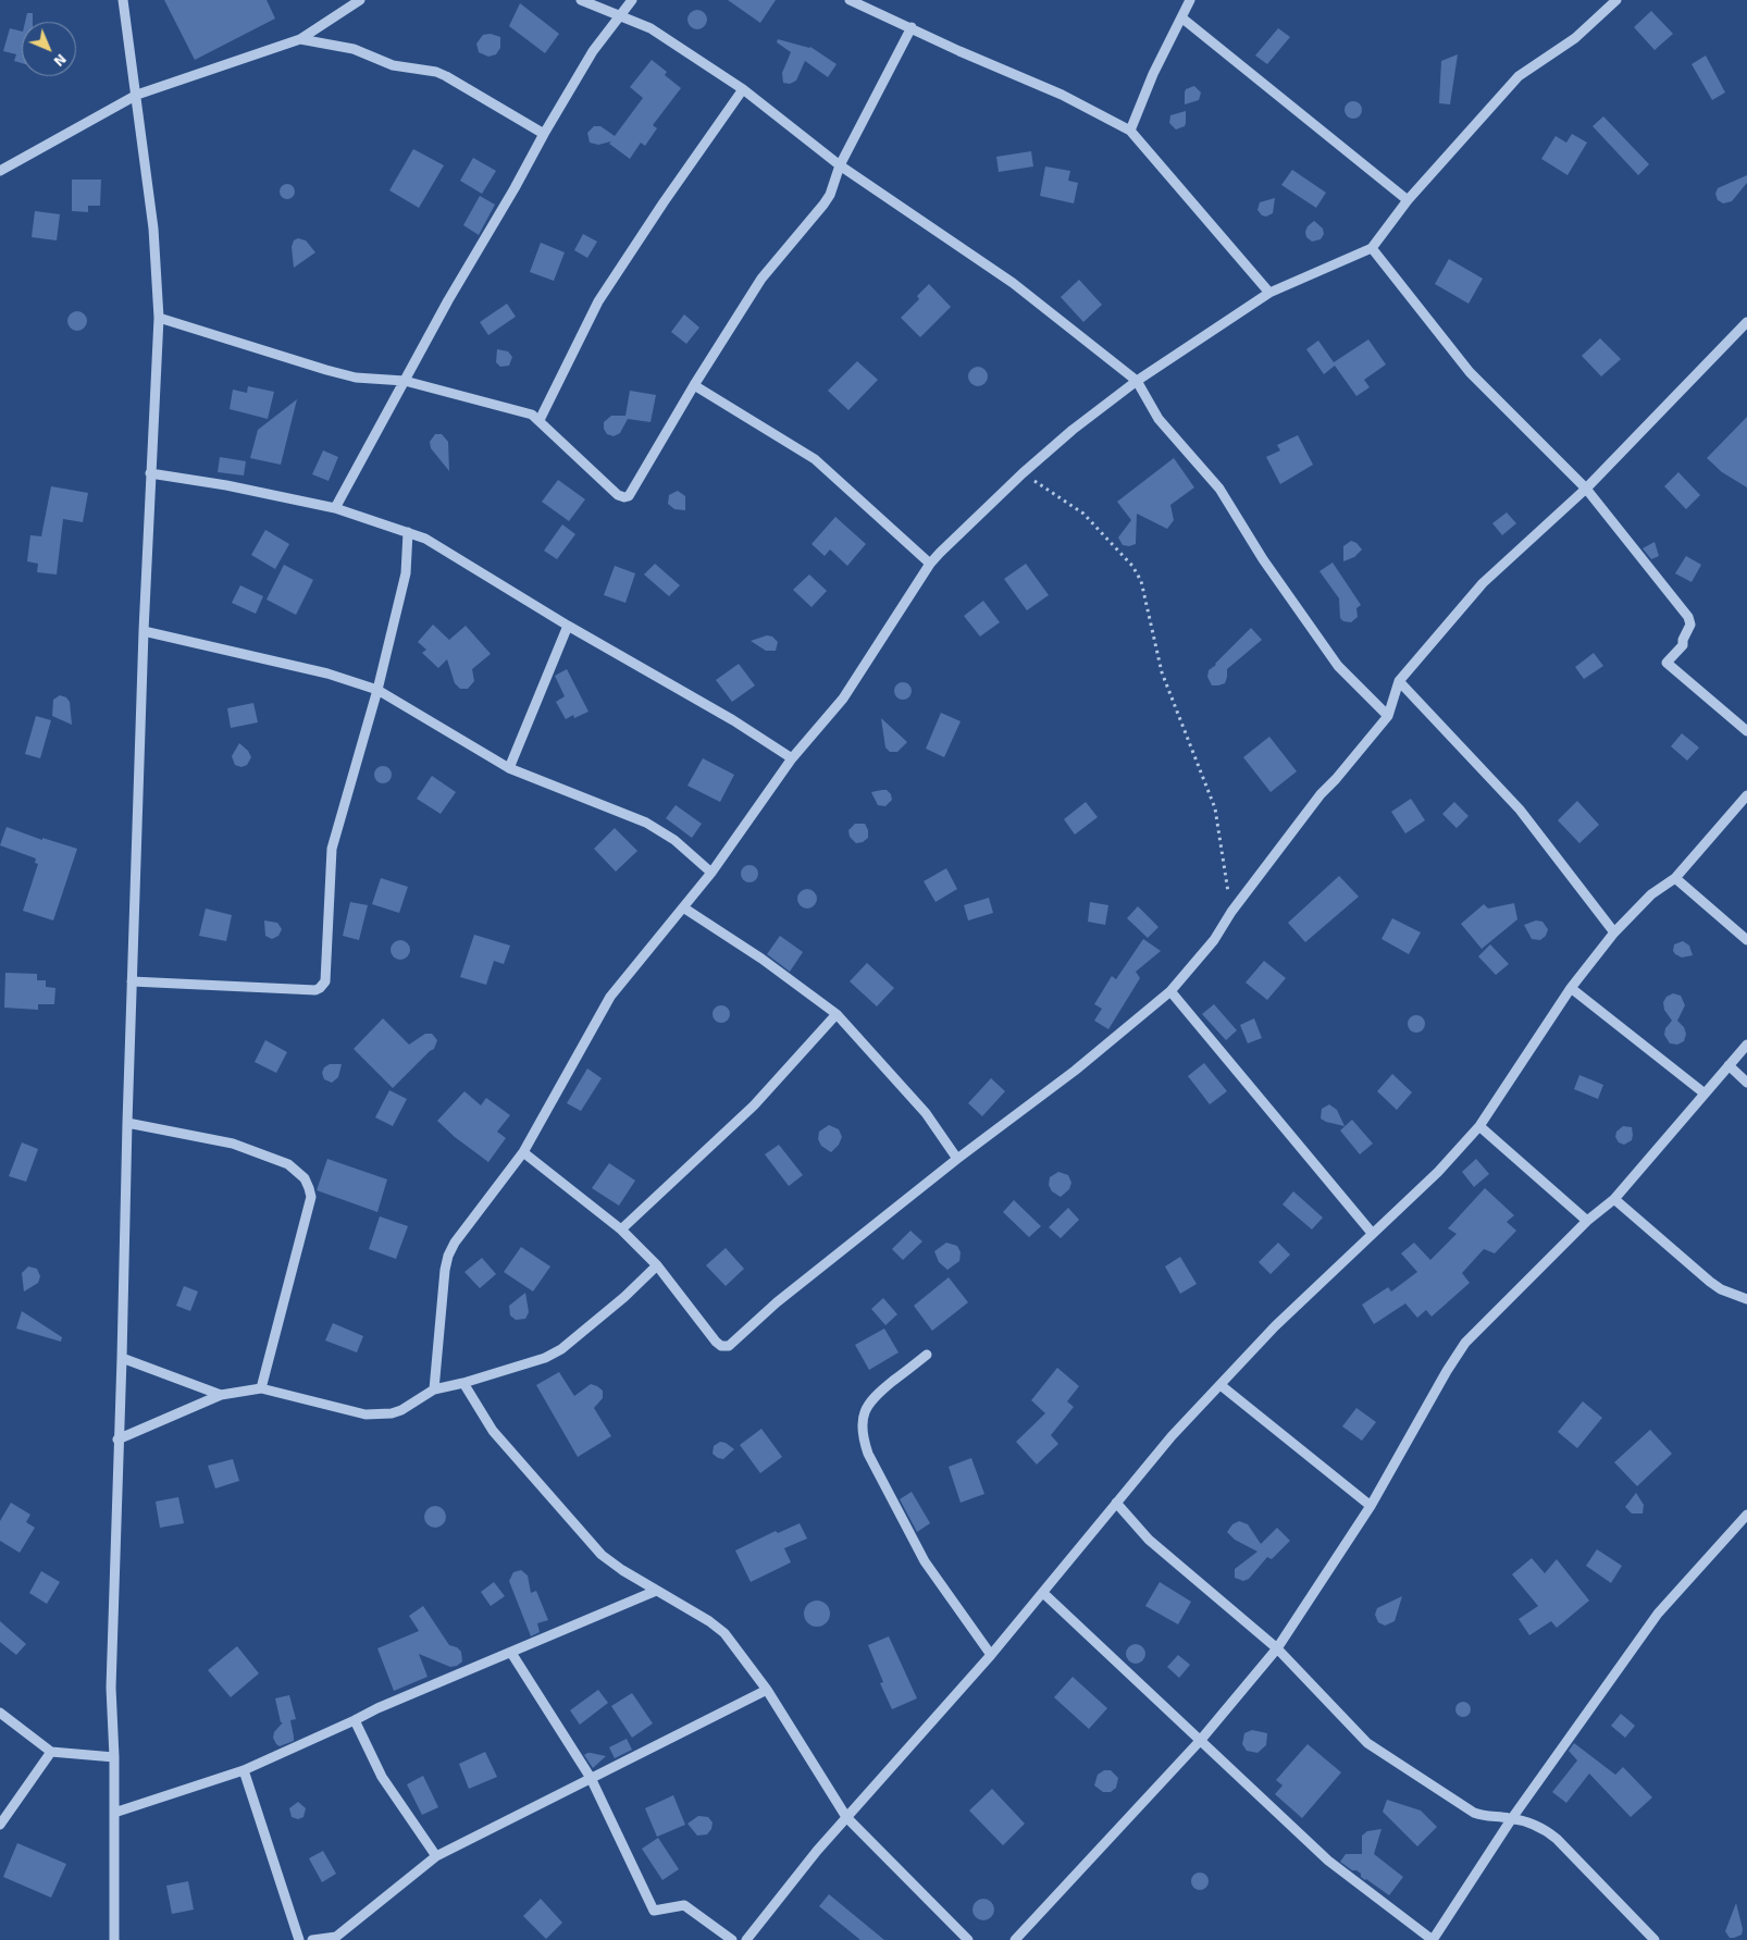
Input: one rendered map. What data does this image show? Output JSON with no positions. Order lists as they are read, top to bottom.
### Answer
{
  "north": "bottom right"
}
